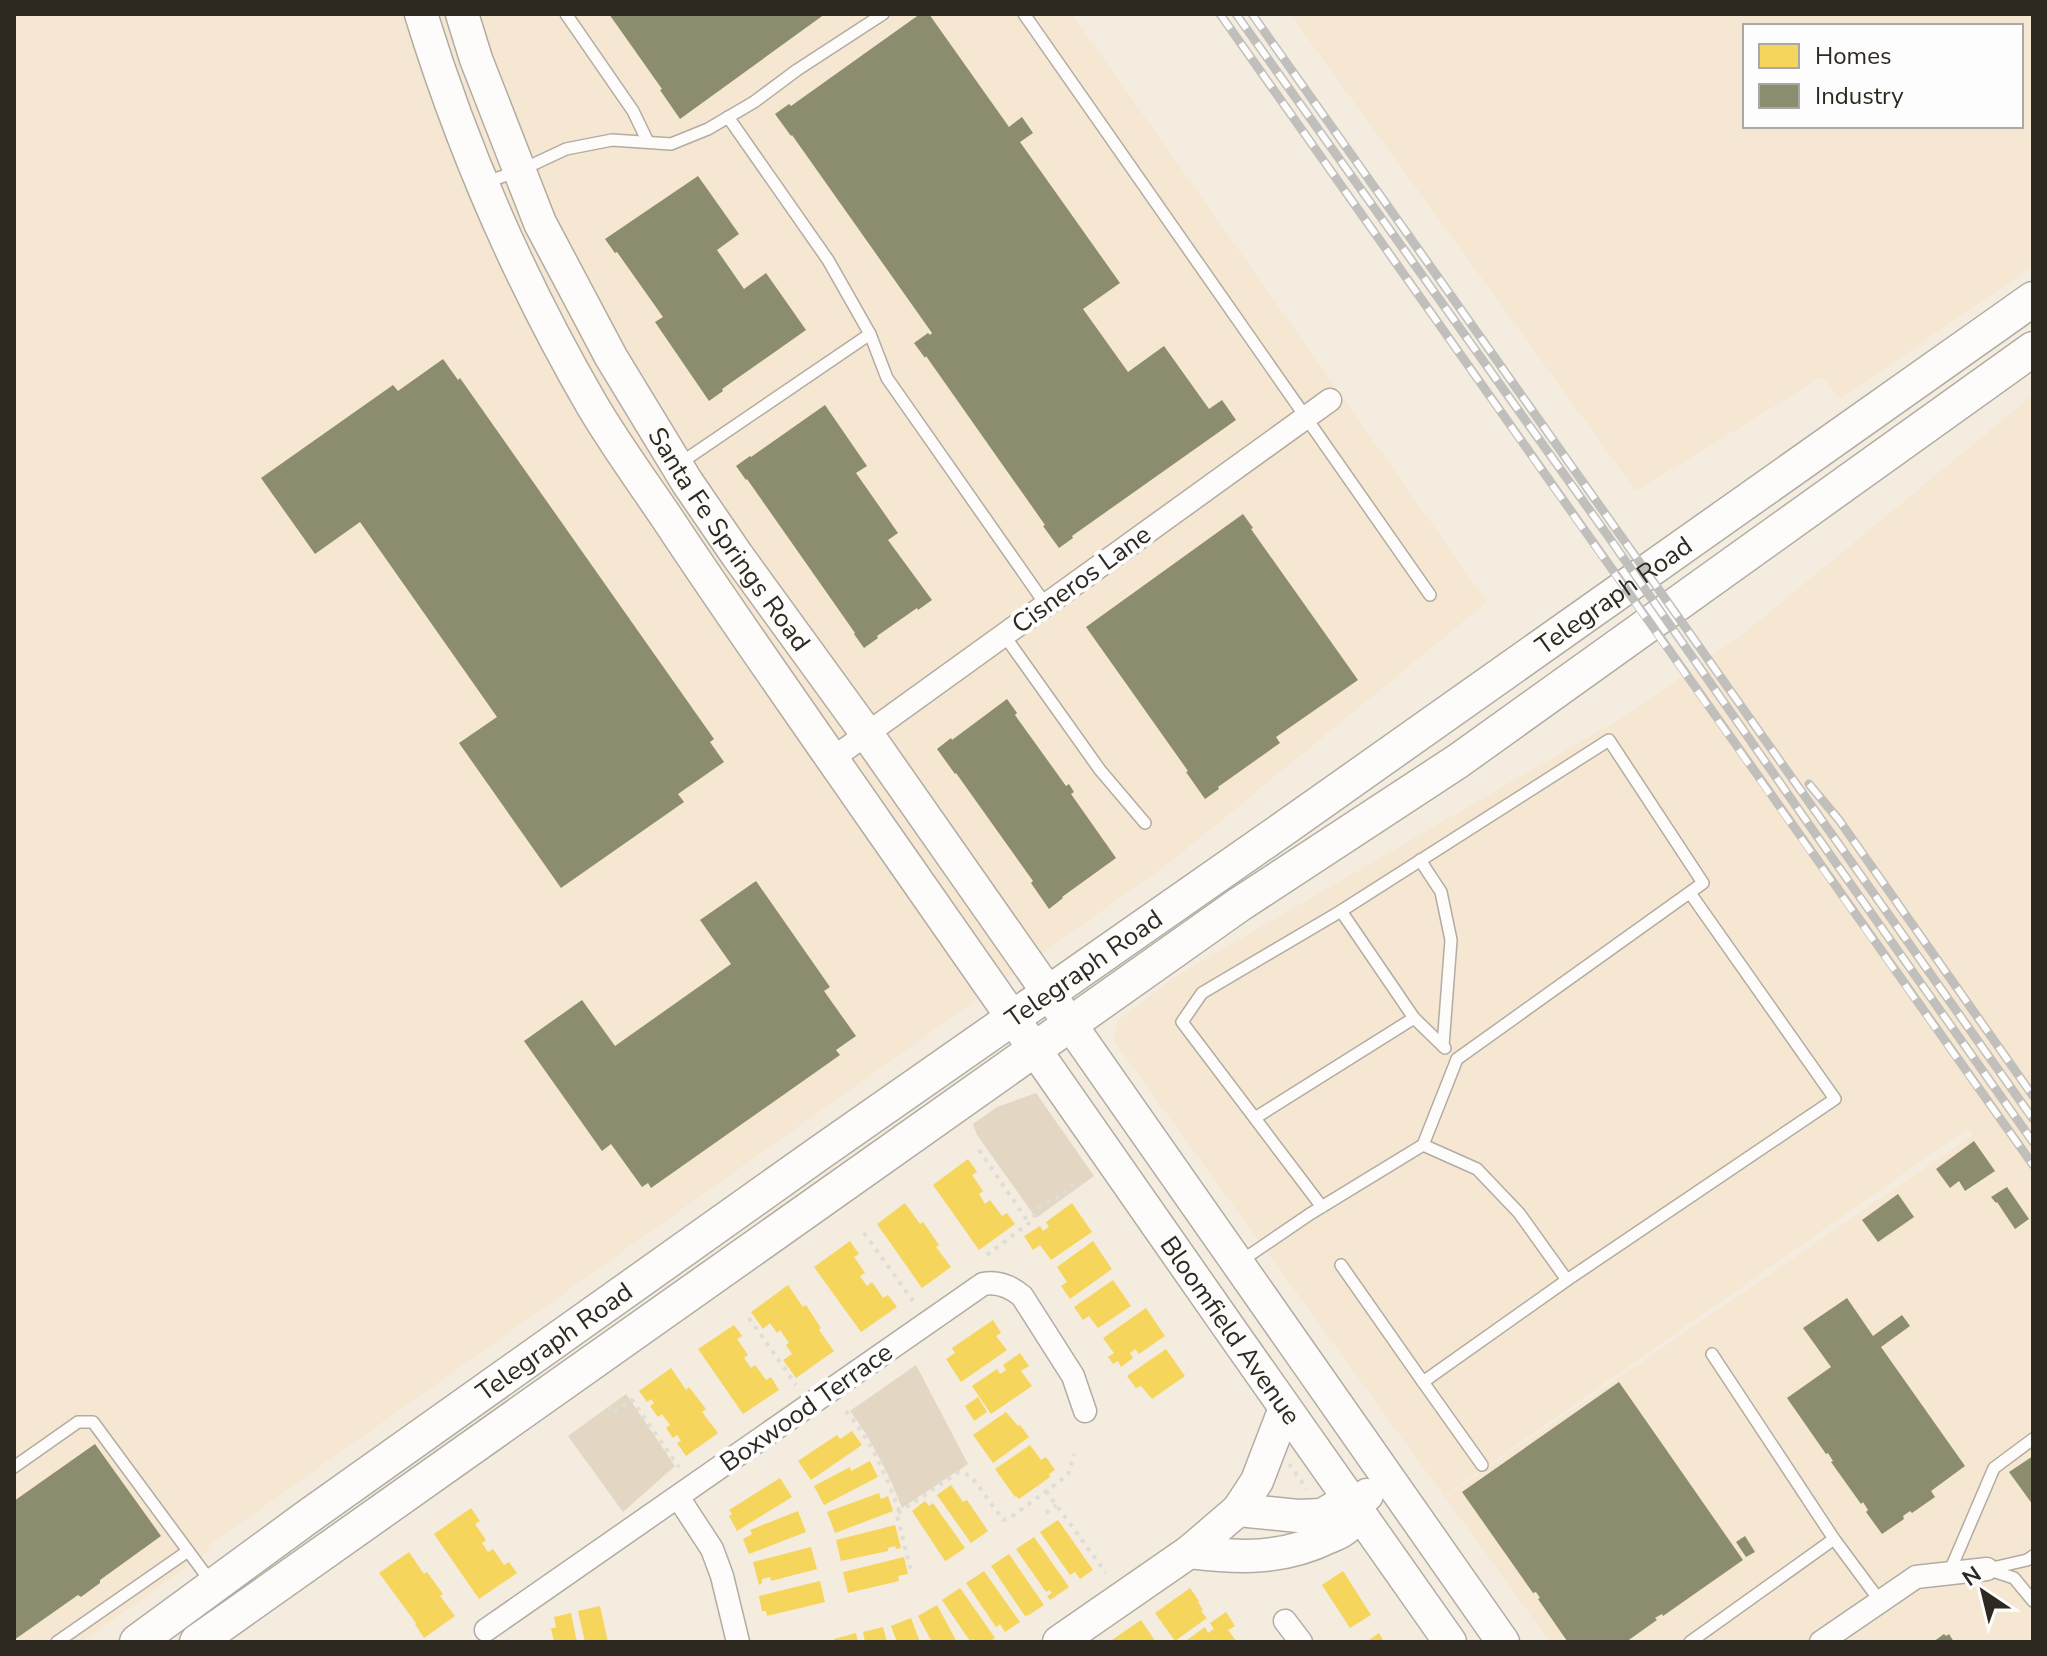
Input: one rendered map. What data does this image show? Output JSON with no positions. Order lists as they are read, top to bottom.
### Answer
{
  "streets": {
    "main road": ["Santa Fe Springs Road", "Telegraph Road", "Bloomfield Avenue"],
    "street": ["Cisneros Lane", "Boxwood Terrace"]
  },
  "crossings": [
    ["Santa Fe Springs Road", "Cisneros Lane"],
    ["Santa Fe Springs Road", "Telegraph Road"],
    ["Santa Fe Springs Road", "Bloomfield Avenue"],
    ["Telegraph Road", "Bloomfield Avenue"]
  ],
  "legend": ["Homes", "Industry"],
  "north": "top left"
}
